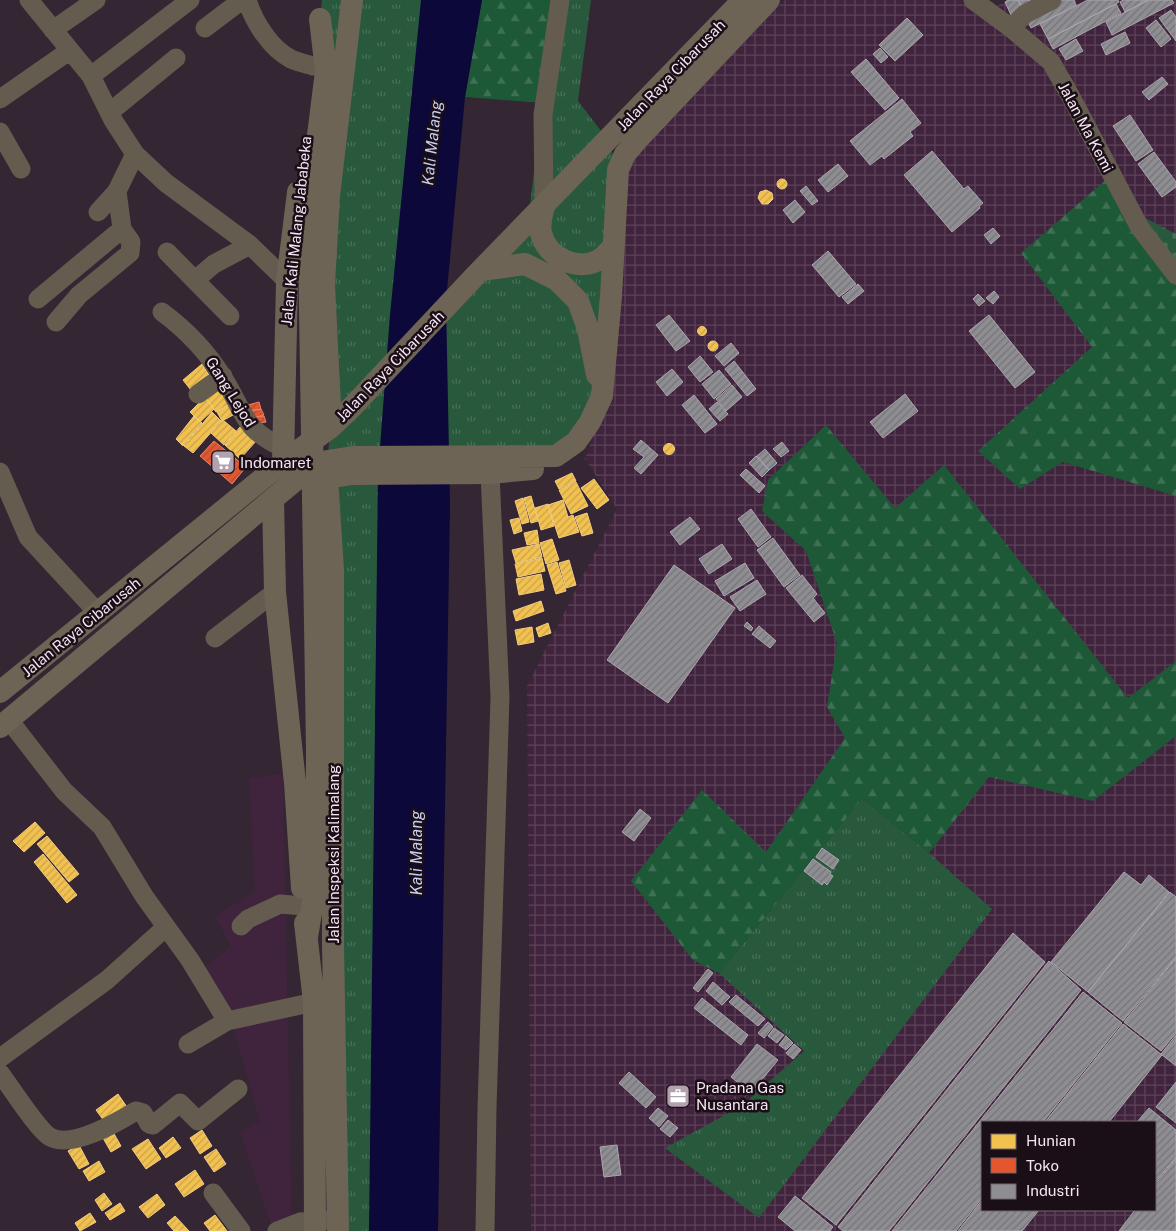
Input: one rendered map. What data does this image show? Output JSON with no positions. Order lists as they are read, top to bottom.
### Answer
{
  "streets": {
    "main road": ["Jalan Raya Cibarusah", "Jalan Kali Malang Jababeka", "Jalan Inspeksi Kalimalang"],
    "street": ["Jalan Ma Kemi", "Gang Lejod"]
  },
  "crossings": [
    ["Jalan Raya Cibarusah", "Jalan Kali Malang Jababeka"],
    ["Jalan Raya Cibarusah", "Gang Lejod"],
    ["Jalan Raya Cibarusah", "Jalan Inspeksi Kalimalang"],
    ["Jalan Kali Malang Jababeka", "Gang Lejod"]
  ],
  "water": ["Kali Malang"],
  "places": {
    "supermarket": ["Indomaret"],
    "office": ["Pradana Gas Nusantara"]
  },
  "legend": ["Hunian", "Toko", "Industri"]
}
